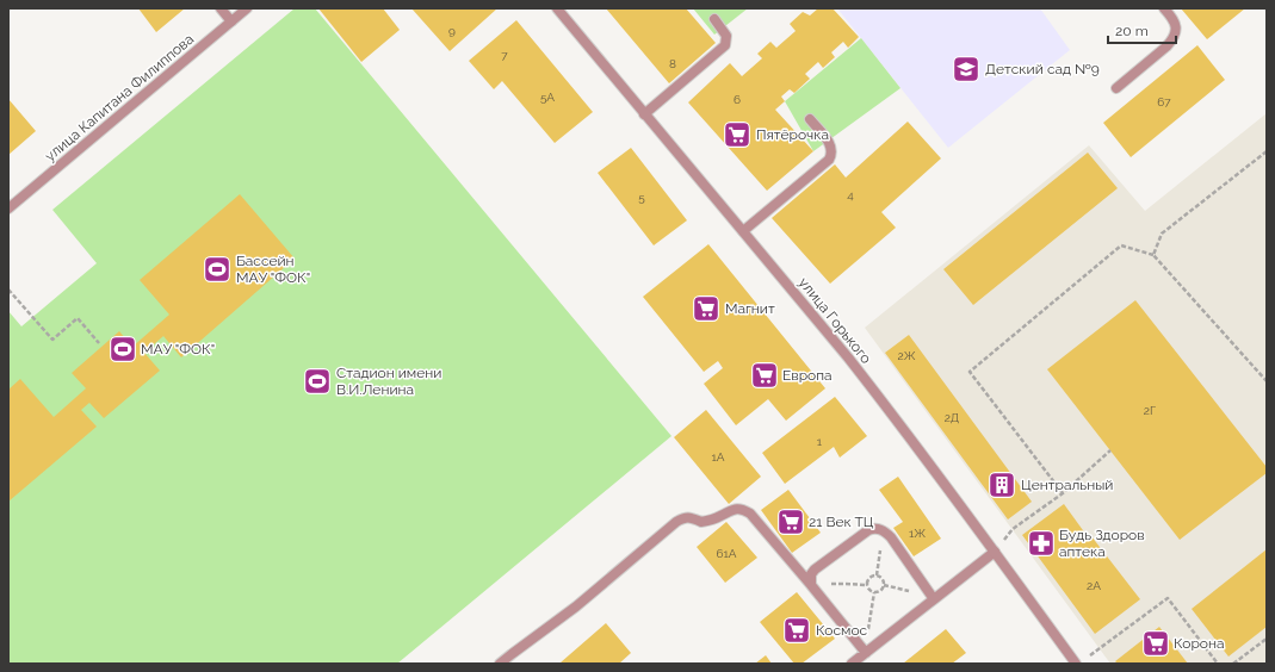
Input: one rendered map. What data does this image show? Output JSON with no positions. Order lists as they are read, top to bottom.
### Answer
{
  "streets": {
    "street": ["улица Капитана Филиппова", "улица Горького"]
  },
  "places": {
    "school or university": ["Детский сад №9"],
    "supermarket": [
      "Пятёрочка",
      "Магнит",
      "Европа",
      "21 Век ТЦ",
      "Космос",
      "Корона"
    ],
    "sports": ["Бассейн МАУ \"ФОК\"", "МАУ \"ФОК\"", "Стадион имени В.И.Ленина"],
    "building": ["Центральный"],
    "pharmacy": ["Будь Здоров аптека"]
  },
  "house_numbers": [
    "9",
    "7",
    "8",
    "5А",
    "6",
    "67",
    "4",
    "5",
    "2Ж",
    "2Г",
    "2Д",
    "1",
    "1А",
    "1Ж",
    "61А",
    "2А"
  ],
  "scale_bar": "20 m"
}
